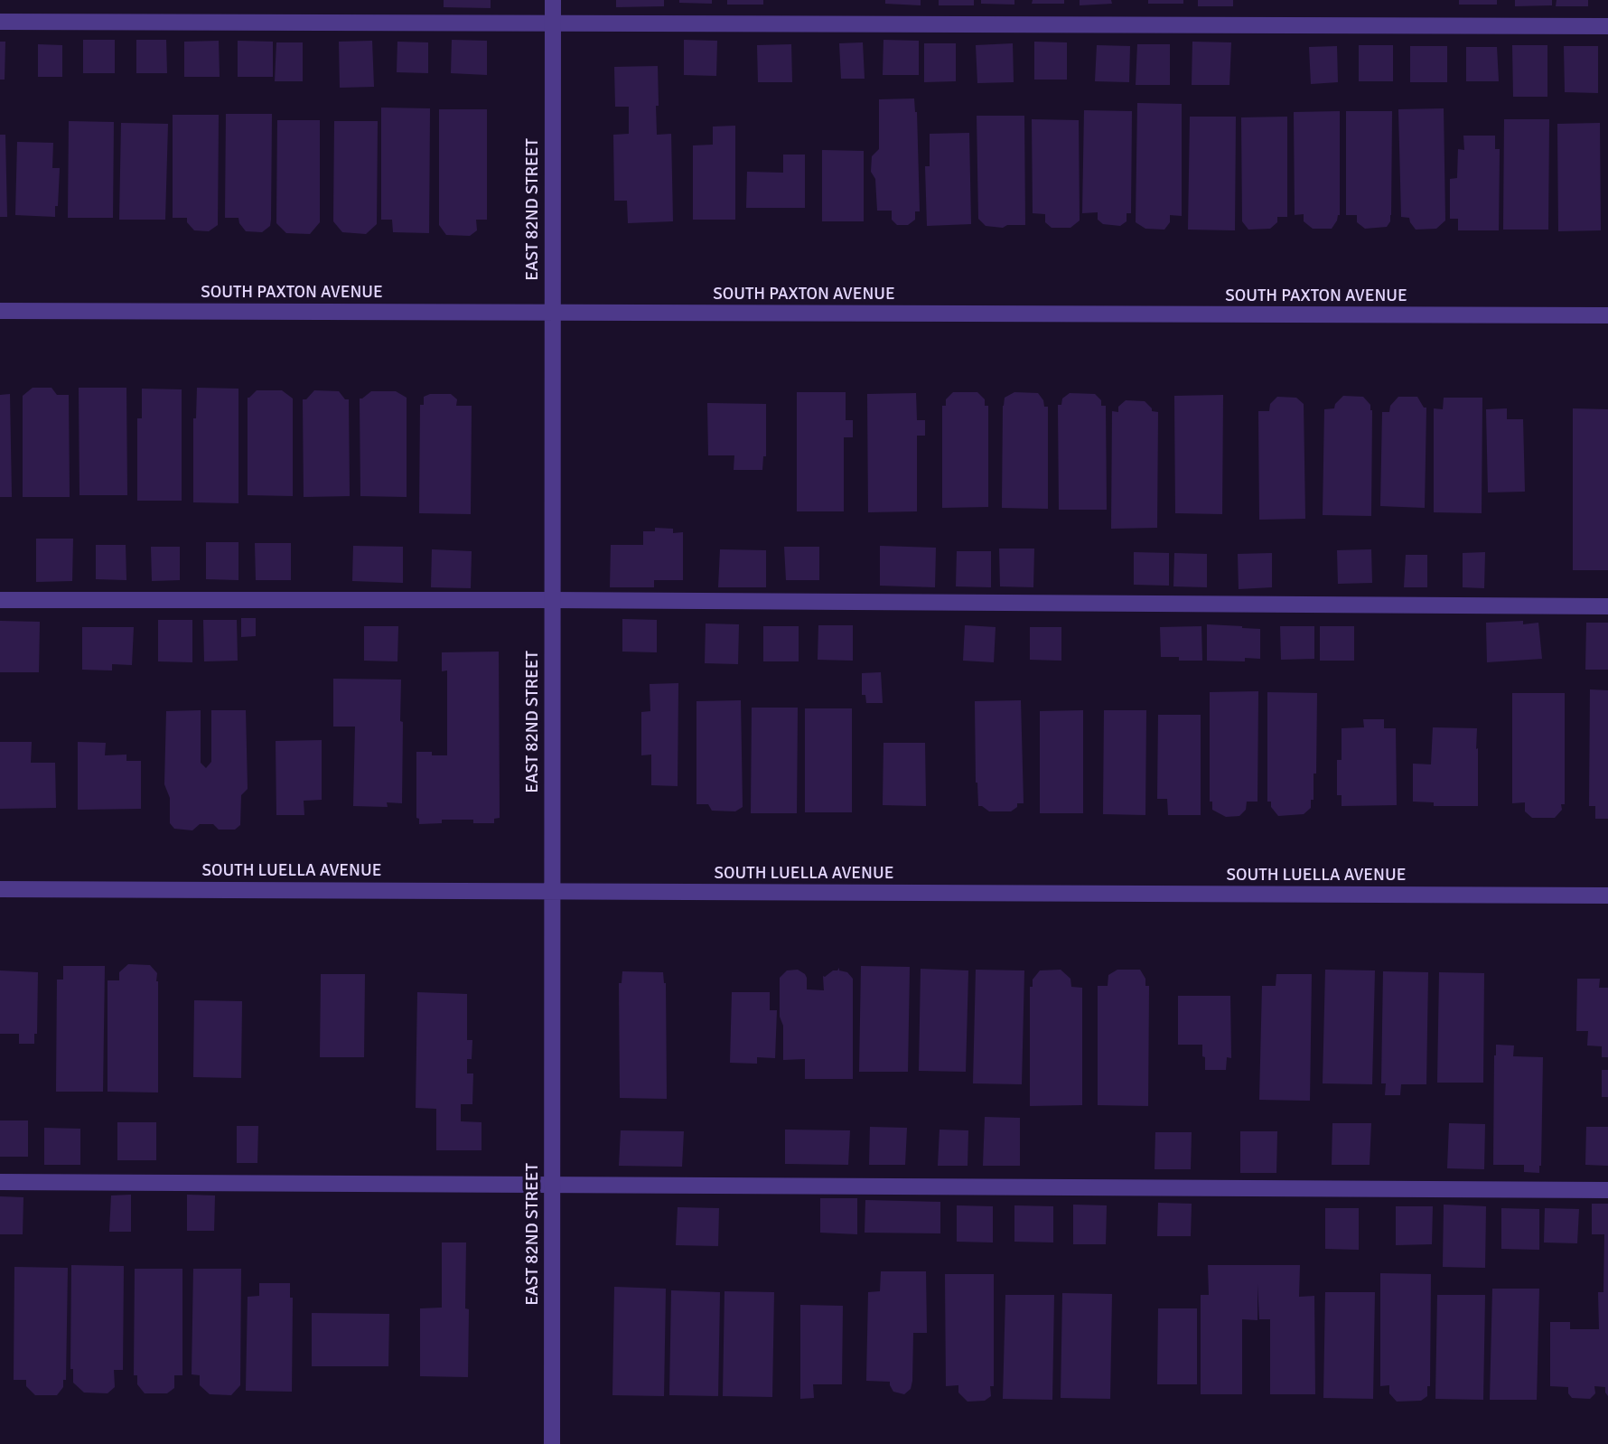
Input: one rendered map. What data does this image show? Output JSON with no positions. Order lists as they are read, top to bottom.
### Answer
{
  "streets": {
    "street": ["EAST 82ND STREET", "SOUTH PAXTON AVENUE", "SOUTH LUELLA AVENUE"]
  },
  "crossings": [
    ["EAST 82ND STREET", "SOUTH PAXTON AVENUE"],
    ["EAST 82ND STREET", "SOUTH LUELLA AVENUE"]
  ]
}
